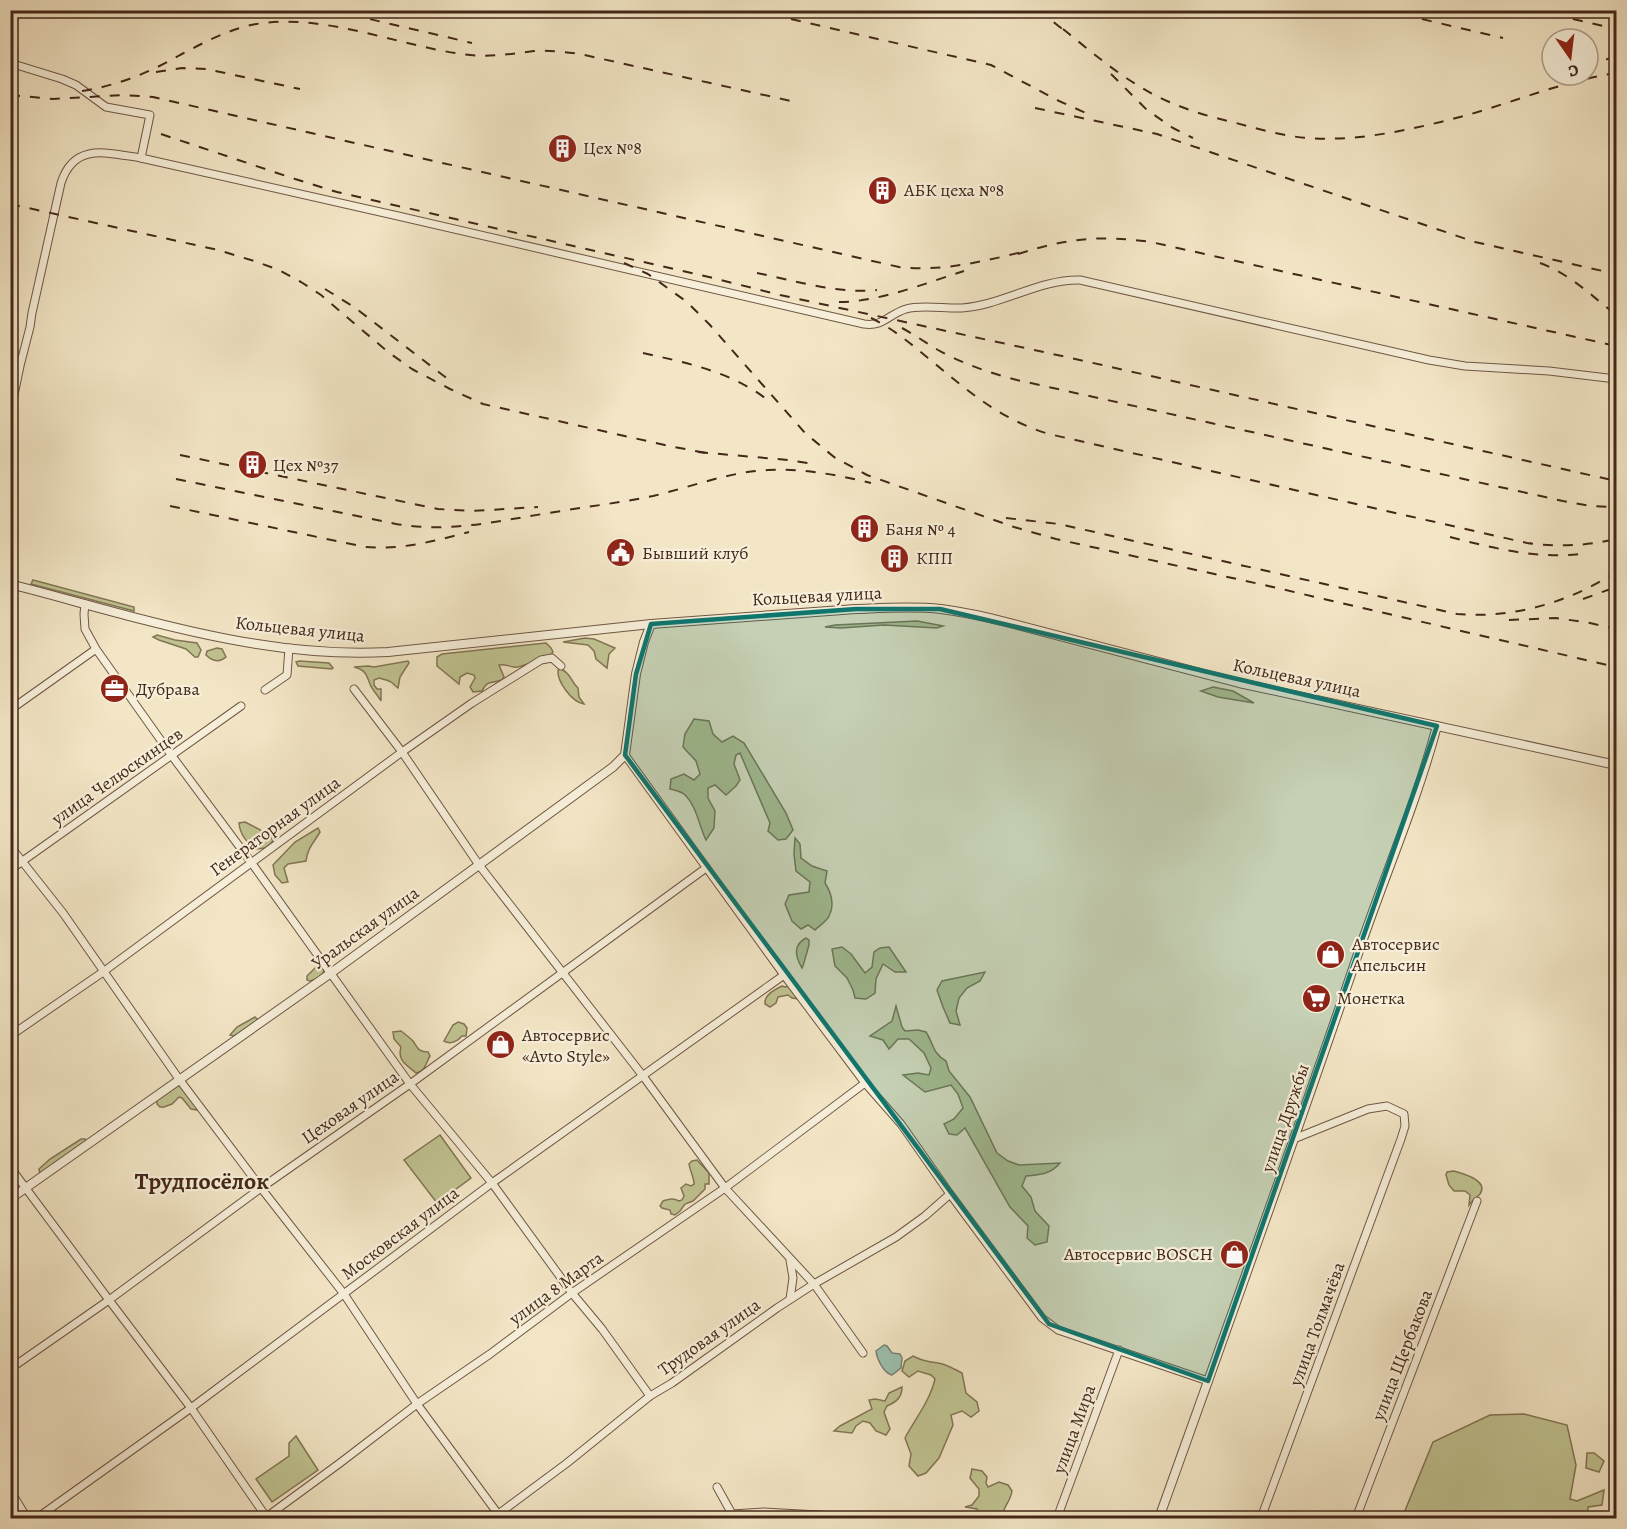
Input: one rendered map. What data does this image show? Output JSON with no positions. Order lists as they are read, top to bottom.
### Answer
{
  "streets": {
    "street": [
      "Кольцевая улица",
      "улица Челюскинцев",
      "Генераторная улица",
      "Уральская улица",
      "Цеховая улица",
      "улица Дружбы",
      "Московская улица",
      "улица 8 Марта",
      "улица Толмачёва",
      "Трудовая улица",
      "улица Щербакова",
      "улица Мира"
    ]
  },
  "crossings": [
    ["Кольцевая улица", "улица Дружбы"],
    ["улица Дружбы", "улица Толмачёва"]
  ],
  "districts": ["Трудпосёлок"],
  "places": {
    "building": [
      "Цех №8",
      "АБК цеха №8",
      "Цех №37",
      "Баня № 4",
      "КПП"
    ],
    "public building": ["Бывший клуб"],
    "office": ["Дубрава"],
    "shop": ["Автосервис Апельсин", "Автосервис «Avto Style»", "Автосервис BOSCH"],
    "supermarket": ["Монетка"]
  },
  "north": "bottom"
}
